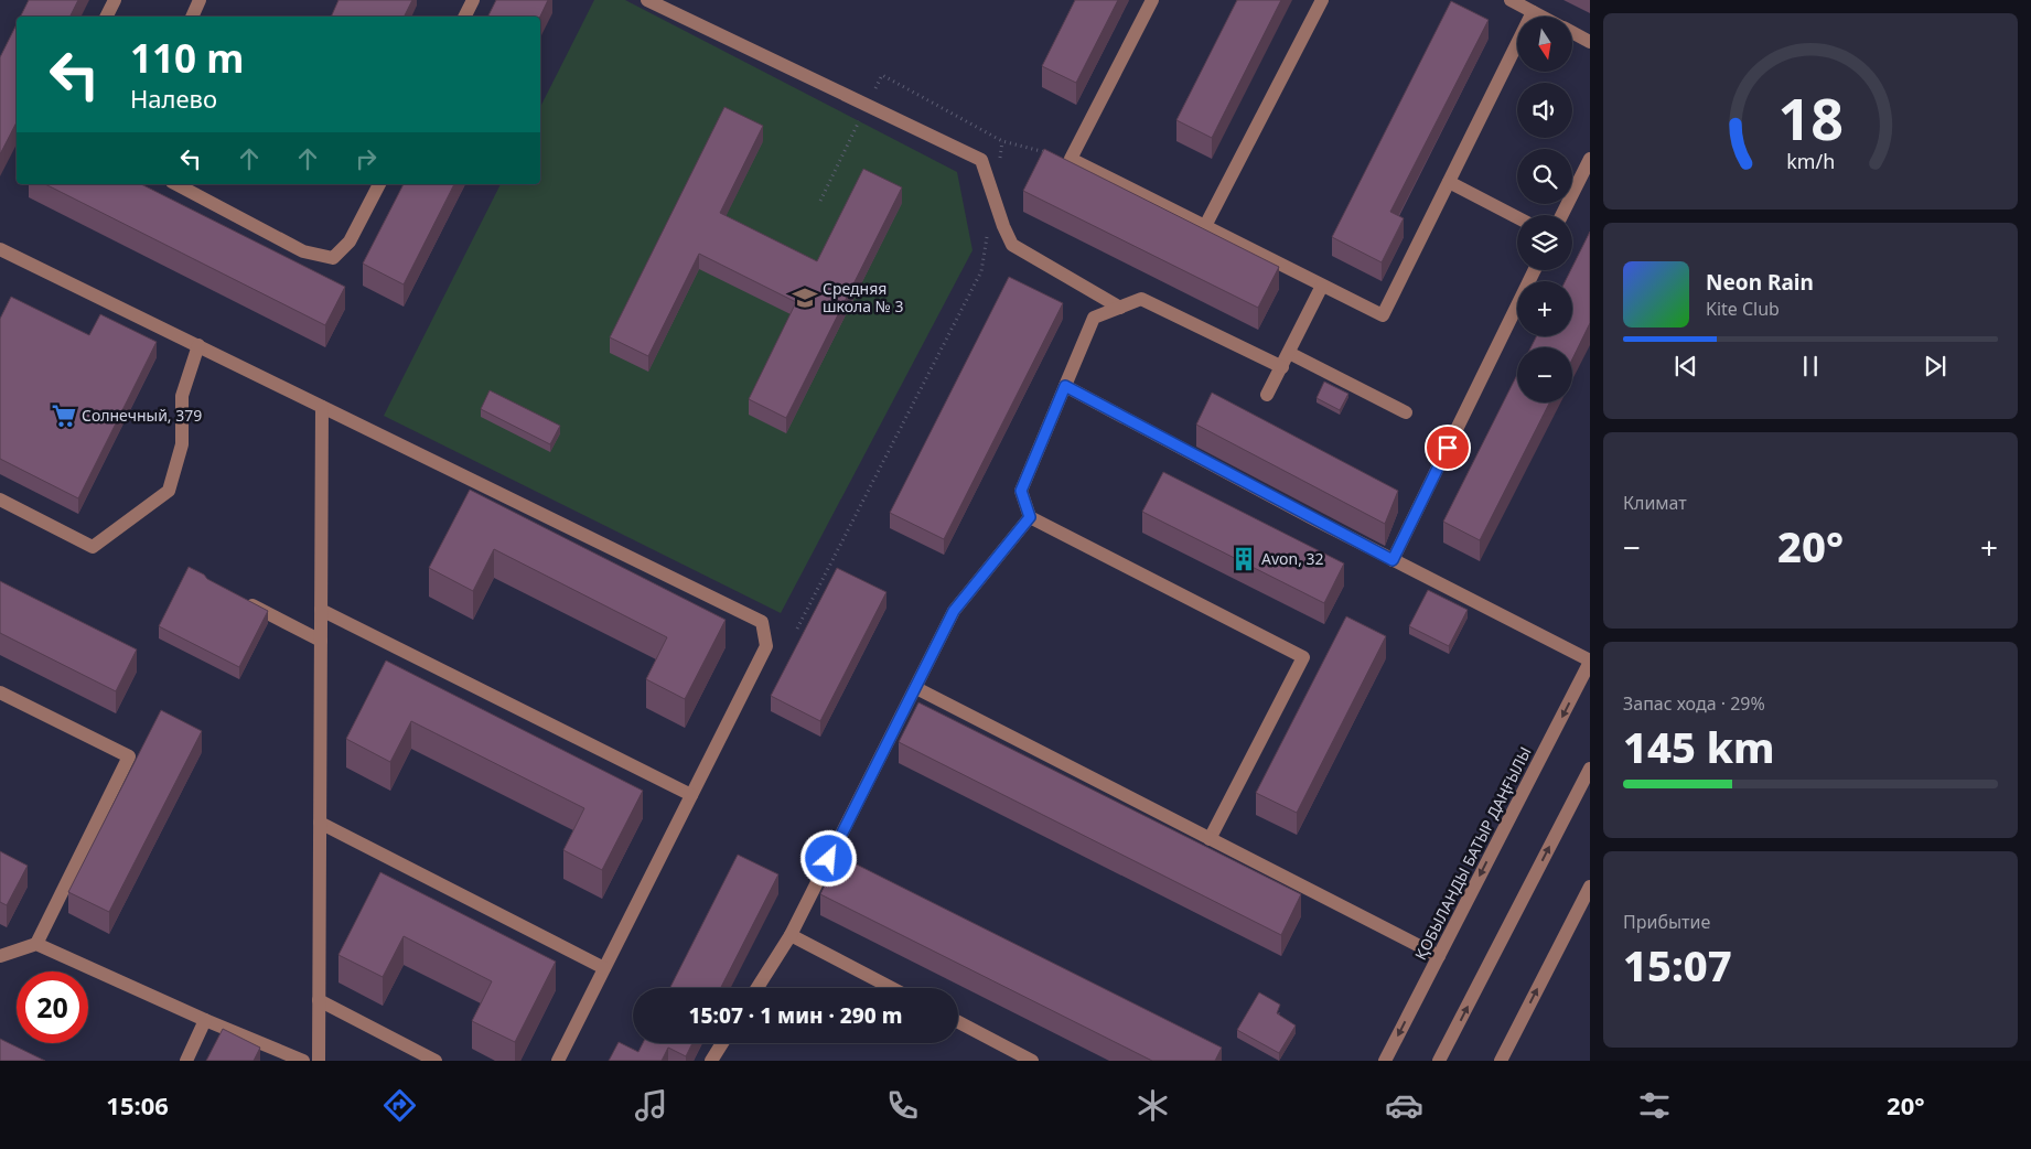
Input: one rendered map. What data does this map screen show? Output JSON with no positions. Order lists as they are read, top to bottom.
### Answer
{
  "streets": {
    "street": ["ҚОБЫЛАНДЫ БАТЫР ДАҢҒЫЛЫ"]
  },
  "places": {
    "school or university": ["Средняя школа № 3"],
    "supermarket": ["Солнечный, 379"],
    "building": ["Avon, 32"]
  },
  "north": "bottom",
  "page": {
    "map_buttons": ["+", "−"],
    "turn": ["110 m", "Налево"],
    "song": ["Neon Rain", "Kite Club"],
    "tile": [
      "Климат",
      ["Запас хода · 29%", "145 km"],
      ["Прибытие", "15:07"]
    ],
    "heat": ["−", "20°", "+"],
    "limit": "20",
    "trip": "15:07 · 1 мин · 290 m",
    "tabs": ["15:06", "20°"],
    "gauge": ["18", "km/h"]
  }
}
